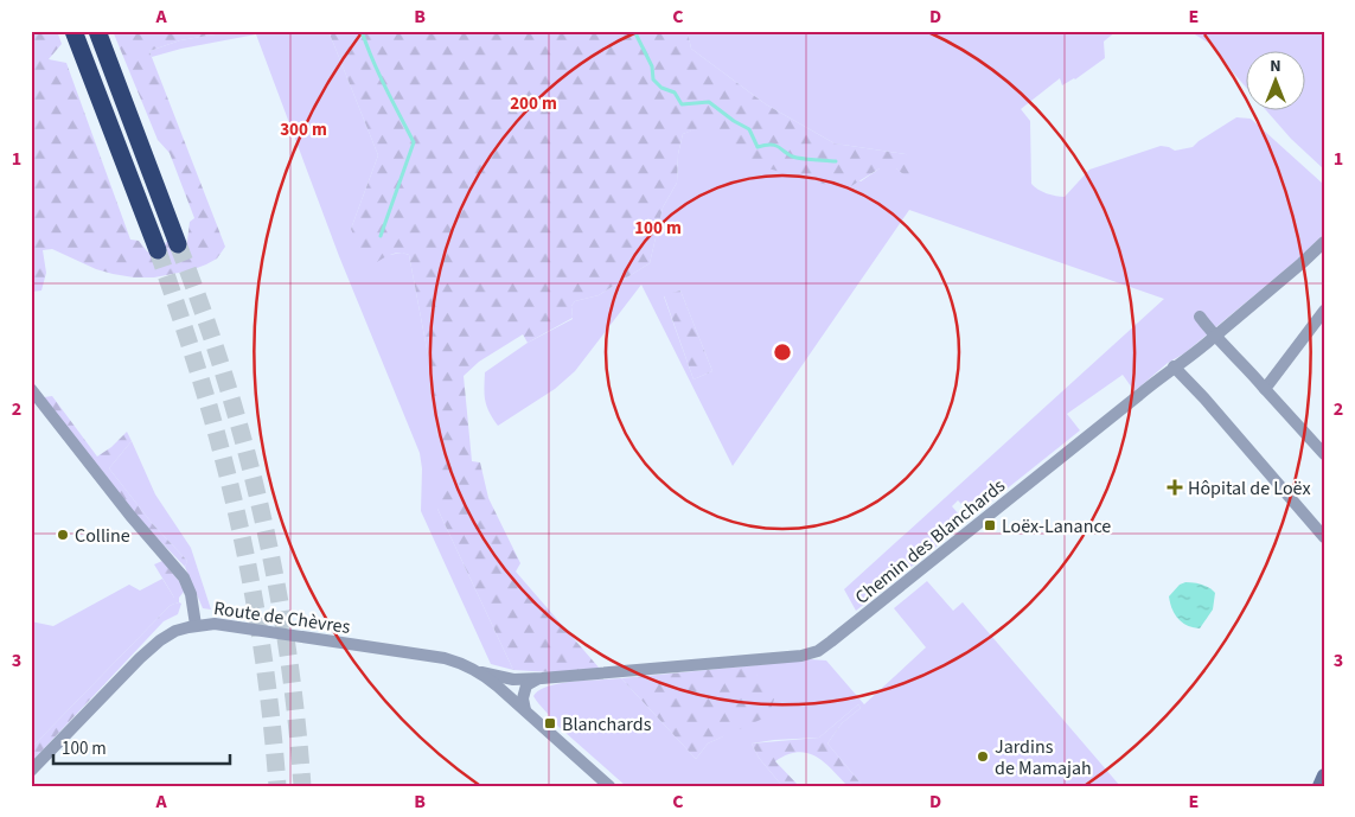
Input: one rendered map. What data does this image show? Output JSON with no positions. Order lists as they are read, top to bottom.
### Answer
{
  "streets": {
    "street": ["Chemin des Blanchards", "Route de Chèvres"]
  },
  "crossings": [
    ["Chemin des Blanchards", "Route de Chèvres"]
  ],
  "places": {
    "health": ["Hôpital de Loëx"],
    "transit": ["Loëx-Lanance", "Blanchards"],
    "other": ["Colline", "Jardins de Mamajah"]
  },
  "scale_bar": "100 m",
  "north": "top",
  "grid": {
    "columns": [
      "A",
      "B",
      "C",
      "D",
      "E"
    ],
    "rows": ["1", "2", "3"]
  },
  "rings": ["200 m", "300 m", "100 m"]
}
